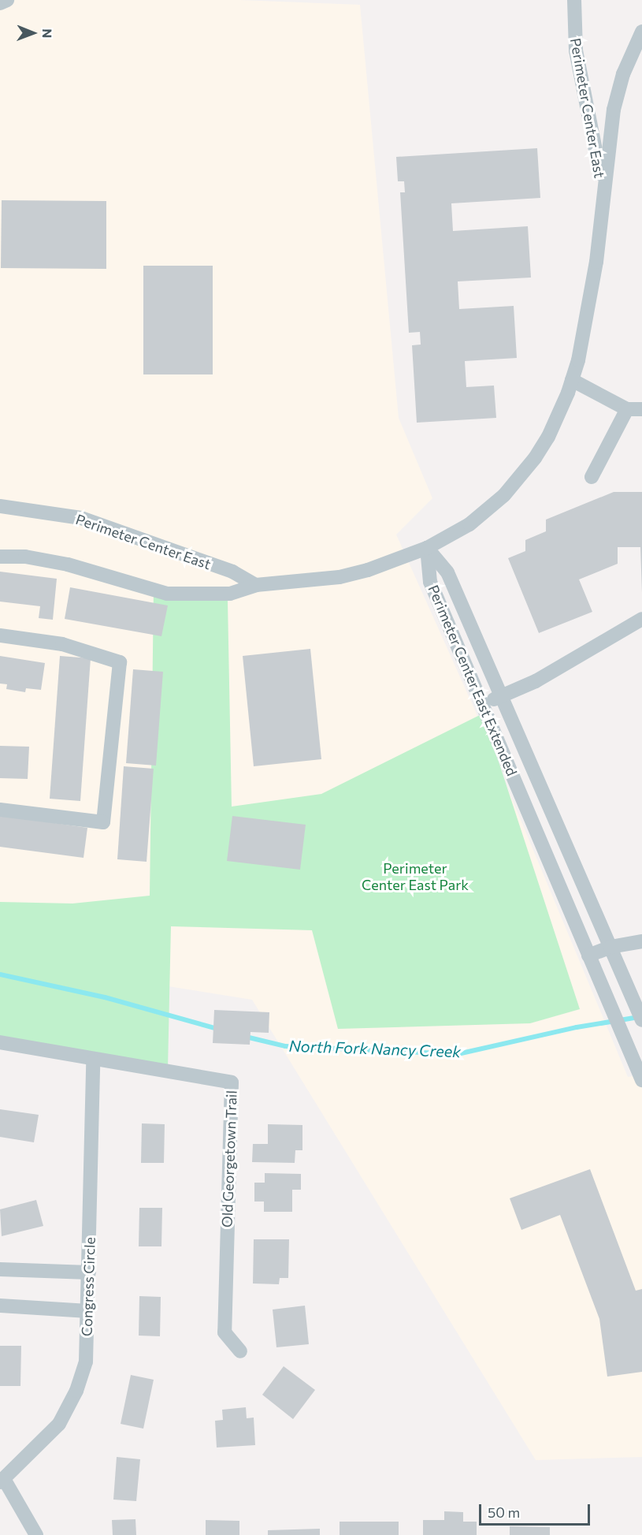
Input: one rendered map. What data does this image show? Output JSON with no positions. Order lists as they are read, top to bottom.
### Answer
{
  "streets": {
    "street": [
      "Perimeter Center East",
      "Perimeter Center East Extended",
      "Old Georgetown Trail",
      "Congress Circle"
    ]
  },
  "crossings": [
    ["Perimeter Center East", "Perimeter Center East Extended"],
    ["Old Georgetown Trail", "Congress Circle"]
  ],
  "water": ["North Fork Nancy Creek"],
  "parks": ["Perimeter Center East Park"],
  "scale_bar": "50 m",
  "north": "right"
}
